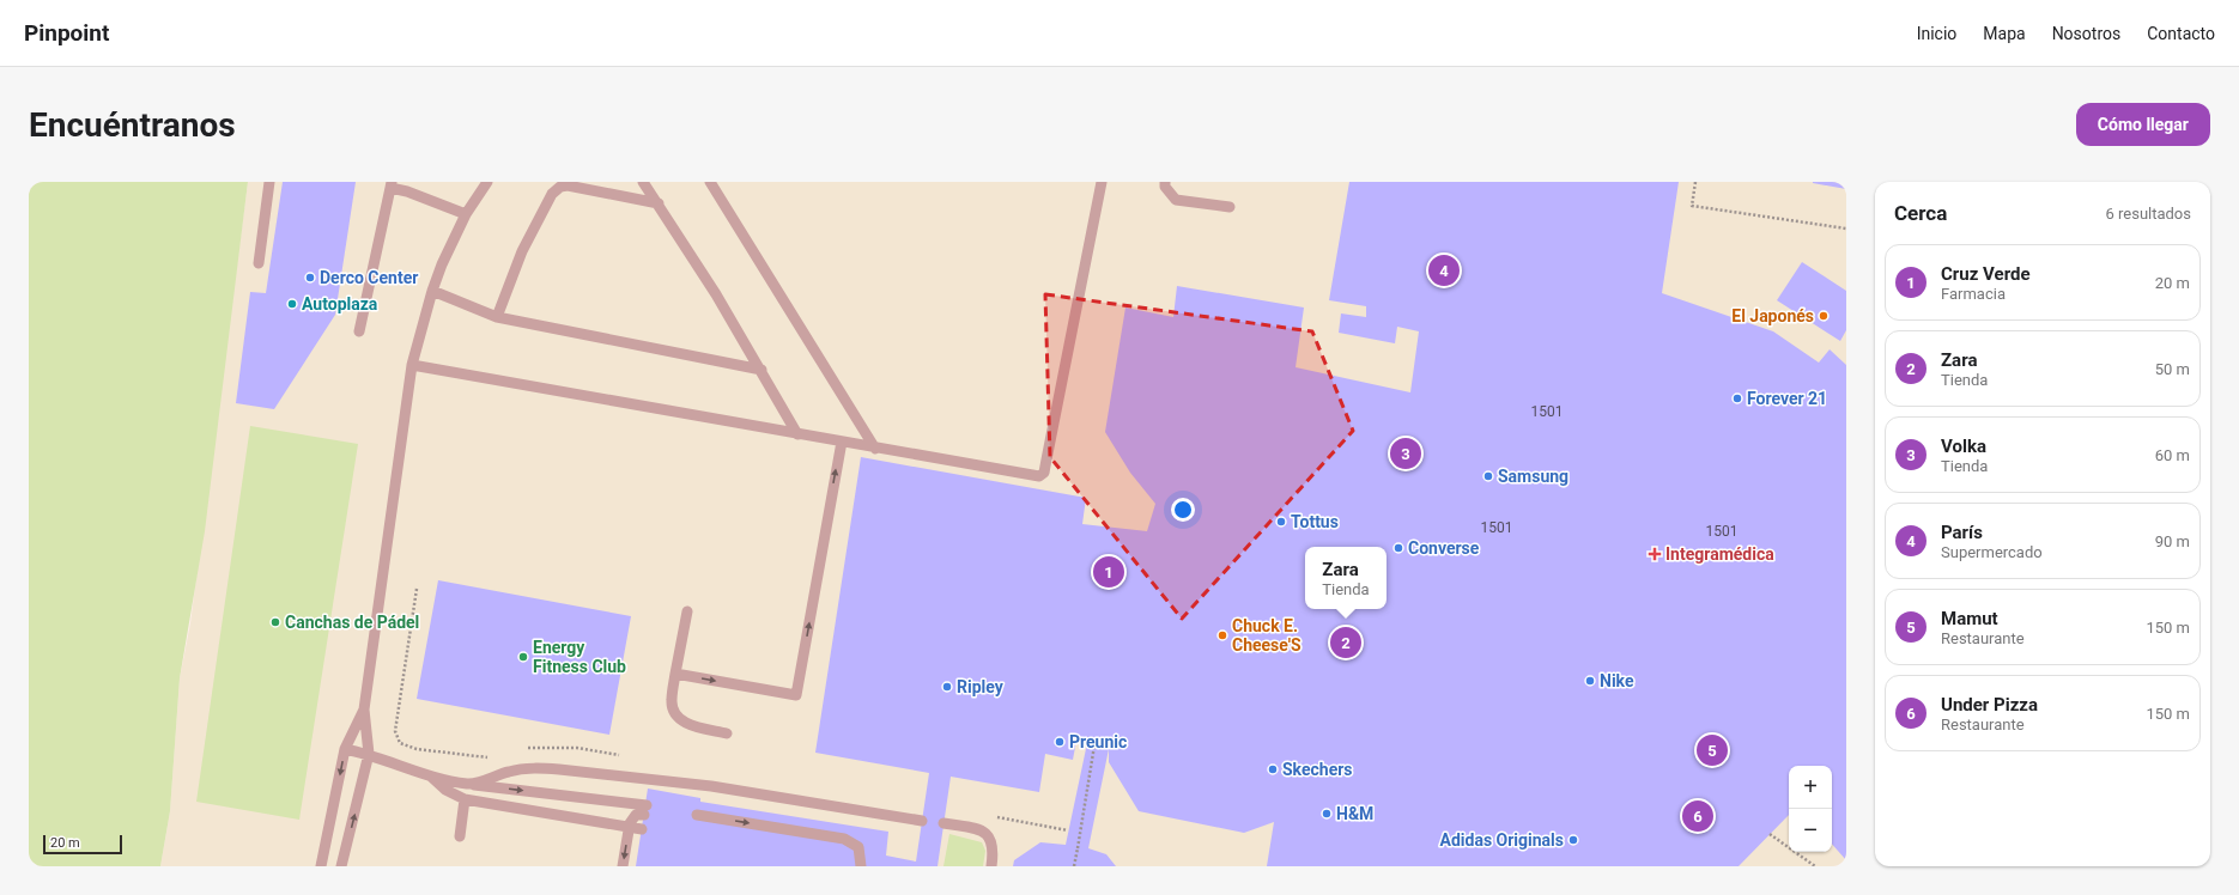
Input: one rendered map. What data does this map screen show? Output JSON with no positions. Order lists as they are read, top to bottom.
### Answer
{
  "places": {
    "other": [
      "Derco Center",
      "Autoplaza",
      "El Japonés",
      "Forever 21",
      "Samsung",
      "Tottus",
      "Converse",
      "Canchas de Pádel",
      "Chuck E. Cheese'S",
      "Energy Fitness Club",
      "Nike",
      "Ripley",
      "Preunic",
      "Skechers",
      "H&M",
      "Adidas Originals"
    ],
    "health": ["Integramédica"]
  },
  "house_numbers": ["1501", "1501", "1501"],
  "scale_bar": "20 m",
  "page": {
    "header": "Pinpoint",
    "nav": [
      "Inicio",
      "Mapa",
      "Nosotros",
      "Contacto"
    ],
    "buttons": "Cómo llegar",
    "title": "Encuéntranos",
    "heading": ["Cerca", "6 resultados"],
    "list": [
      {
        "mark": "1",
        "name": "Cruz Verde",
        "note": "Farmacia",
        "value": "20 m"
      },
      {
        "mark": "2",
        "name": "Zara",
        "note": "Tienda",
        "value": "50 m"
      },
      {
        "mark": "3",
        "name": "Volka",
        "note": "Tienda",
        "value": "60 m"
      },
      {
        "mark": "4",
        "name": "París",
        "note": "Supermercado",
        "value": "90 m"
      },
      {
        "mark": "5",
        "name": "Mamut",
        "note": "Restaurante",
        "value": "150 m"
      },
      {
        "mark": "6",
        "name": "Under Pizza",
        "note": "Restaurante",
        "value": "150 m"
      }
    ],
    "pins": [
      "4",
      "3",
      "1",
      "2",
      "5",
      "6"
    ],
    "popup": ["Zara", "Tienda"],
    "map_buttons": ["+", "−"],
    "scale": "20 m"
  }
}
